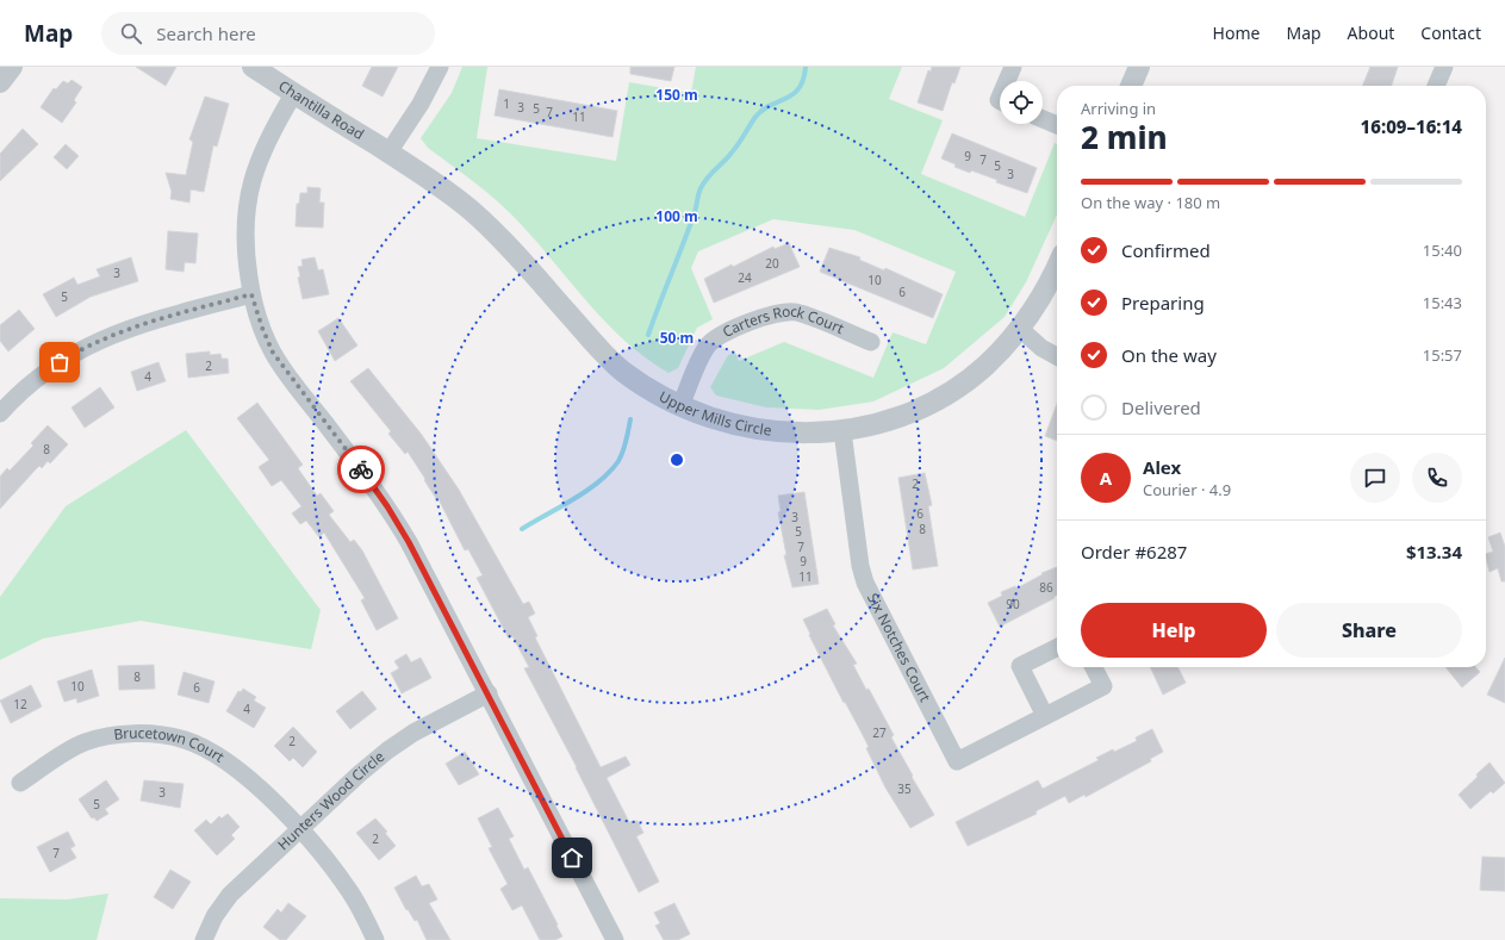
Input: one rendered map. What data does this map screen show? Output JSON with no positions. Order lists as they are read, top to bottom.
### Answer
{
  "streets": {
    "street": [
      "Chantilla Road",
      "Carters Rock Court",
      "Upper Mills Circle",
      "Six Notches Court",
      "Brucetown Court",
      "Hunters Wood Circle"
    ]
  },
  "crossings": [
    ["Chantilla Road", "Upper Mills Circle"],
    ["Carters Rock Court", "Upper Mills Circle"],
    ["Upper Mills Circle", "Six Notches Court"],
    ["Brucetown Court", "Hunters Wood Circle"]
  ],
  "house_numbers": [
    "1",
    "3",
    "5",
    "7",
    "11",
    "9",
    "7",
    "5",
    "3",
    "20",
    "3",
    "24",
    "10",
    "6",
    "5",
    "2",
    "4",
    "8",
    "2",
    "6",
    "3",
    "8",
    "5",
    "7",
    "9",
    "11",
    "86",
    "90",
    "8",
    "10",
    "6",
    "12",
    "4",
    "27",
    "2",
    "35",
    "3",
    "5",
    "2",
    "7"
  ],
  "page": {
    "header": "Map",
    "search": "Search here",
    "nav": [
      "Home",
      "Map",
      "About",
      "Contact"
    ],
    "heading": ["2 min", "Arriving in", "16:09–16:14"],
    "panel": [
      "Alex",
      "Courier · 4.9",
      "Order #6287",
      "$13.34"
    ],
    "bar": "On the way · 180 m",
    "list": [
      ["Confirmed", "15:40"],
      ["Preparing", "15:43"],
      ["On the way", "15:57"],
      "Delivered"
    ],
    "round": "A",
    "buttons": ["Help", "Share"]
  },
  "rings": ["150 m", "100 m", "50 m"]
}
